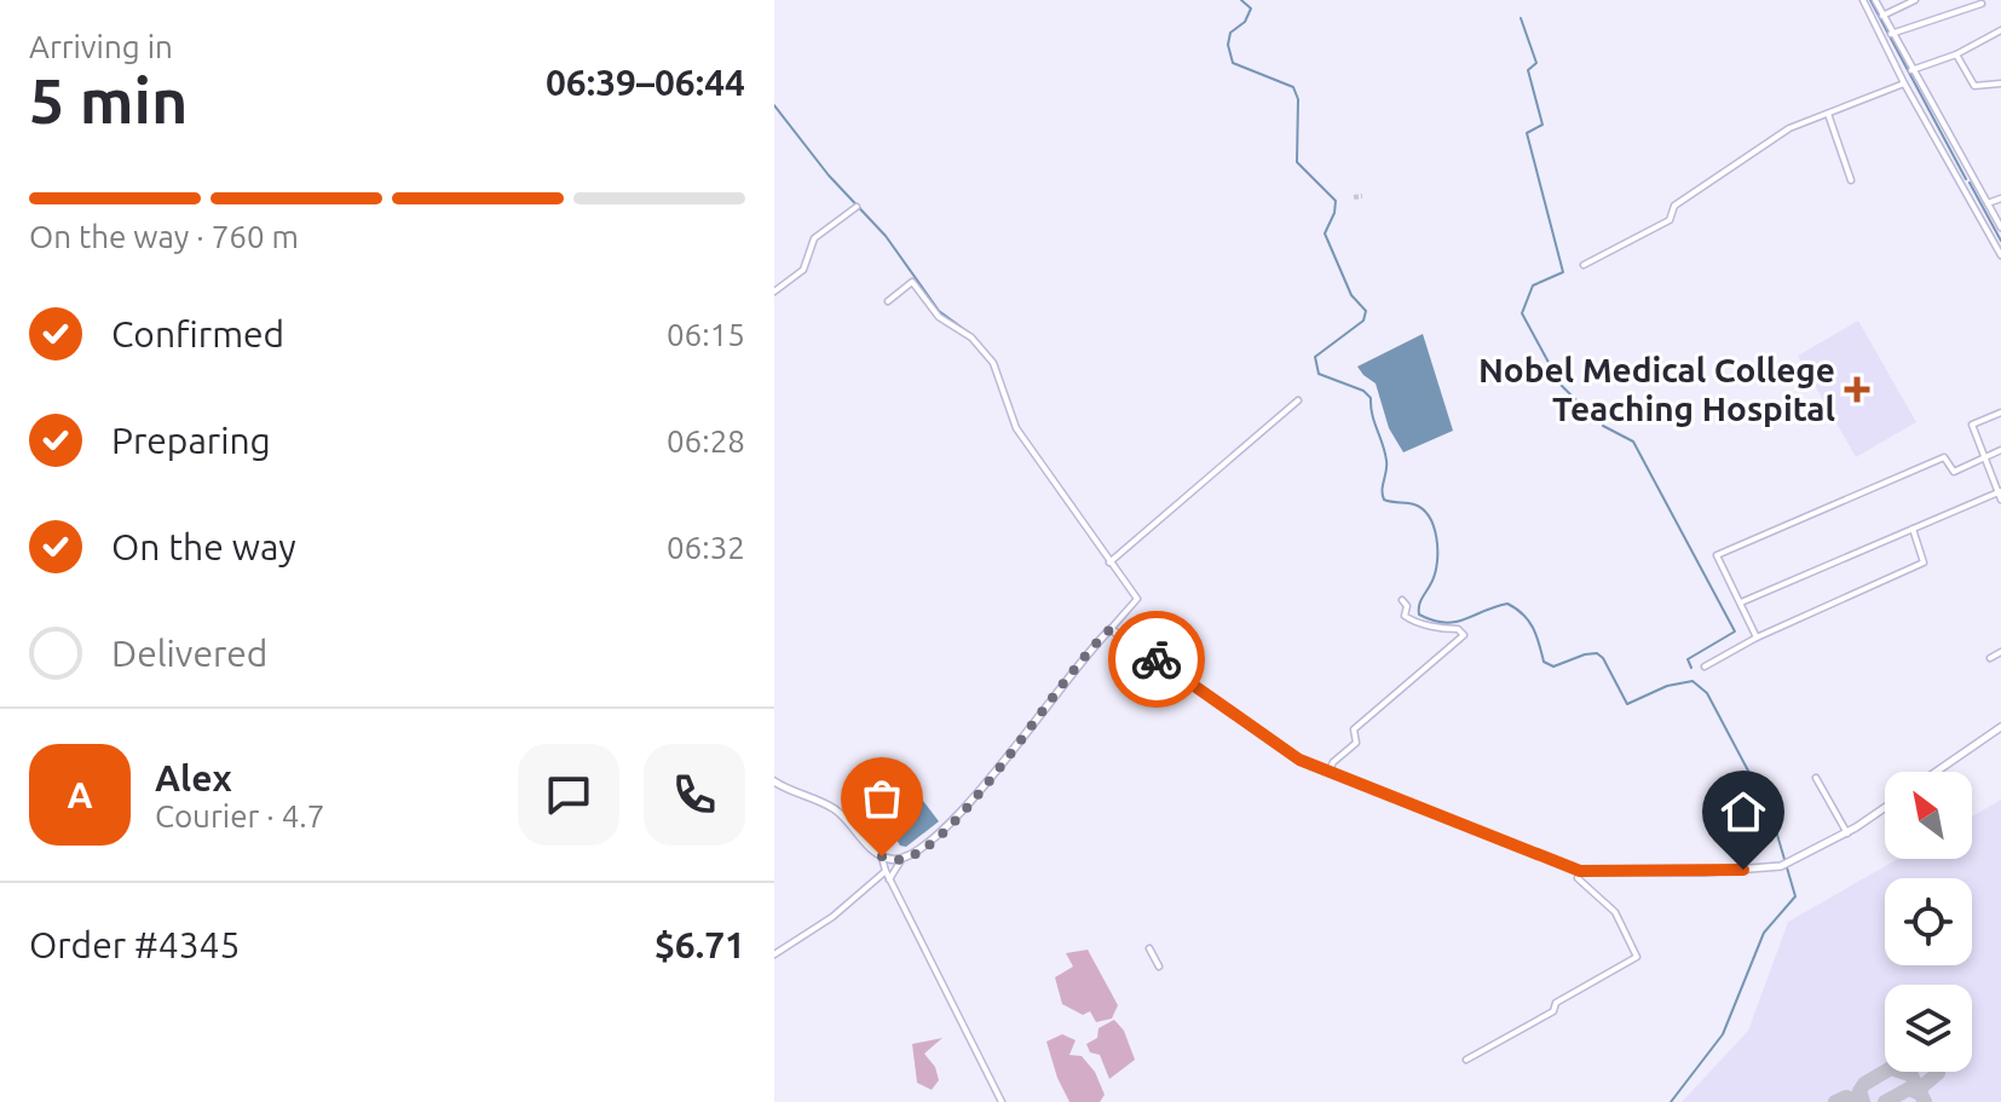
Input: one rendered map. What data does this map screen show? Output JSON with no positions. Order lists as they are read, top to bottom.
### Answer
{
  "places": {
    "health": ["Nobel Medical College Teaching Hospital"]
  },
  "north": "top left",
  "page": {
    "heading": ["5 min", "Arriving in", "06:39–06:44"],
    "panel": [
      "Alex",
      "Courier · 4.7",
      "Order #4345",
      "$6.71"
    ],
    "bar": "On the way · 760 m",
    "list": [
      ["Confirmed", "06:15"],
      ["Preparing", "06:28"],
      ["On the way", "06:32"],
      "Delivered"
    ],
    "round": "A"
  }
}
